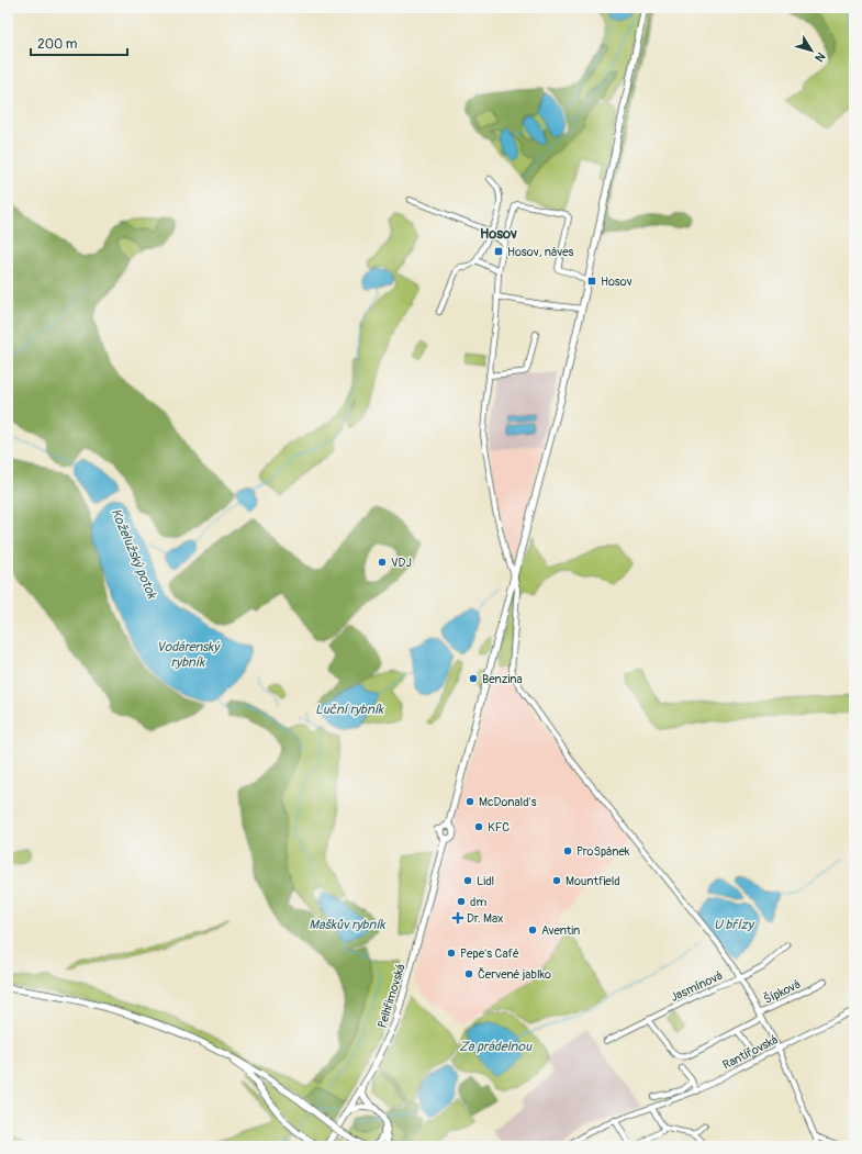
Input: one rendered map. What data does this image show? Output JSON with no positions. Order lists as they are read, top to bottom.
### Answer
{
  "streets": {
    "main road": ["Pelhřimovská"],
    "street": ["Jasmínová", "Šípková", "Rantířovská"]
  },
  "crossings": [
    ["Jasmínová", "Šípková"],
    ["Šípková", "Rantířovská"]
  ],
  "districts": ["Hosov"],
  "water": [
    "Koželužský potok",
    "Vodárenský rybník",
    "Luční rybník",
    "Maškův rybník",
    "U břízy",
    "Za prádelnou"
  ],
  "places": {
    "transit": ["Hosov, náves", "Hosov"],
    "other": [
      "VDJ",
      "Benzina",
      "McDonald's",
      "KFC",
      "ProSpánek",
      "Lidl",
      "Mountfield",
      "dm",
      "Aventin",
      "Pepe's Café",
      "Červené jablko"
    ],
    "health": ["Dr. Max"]
  },
  "scale_bar": "200 m",
  "north": "bottom right"
}
